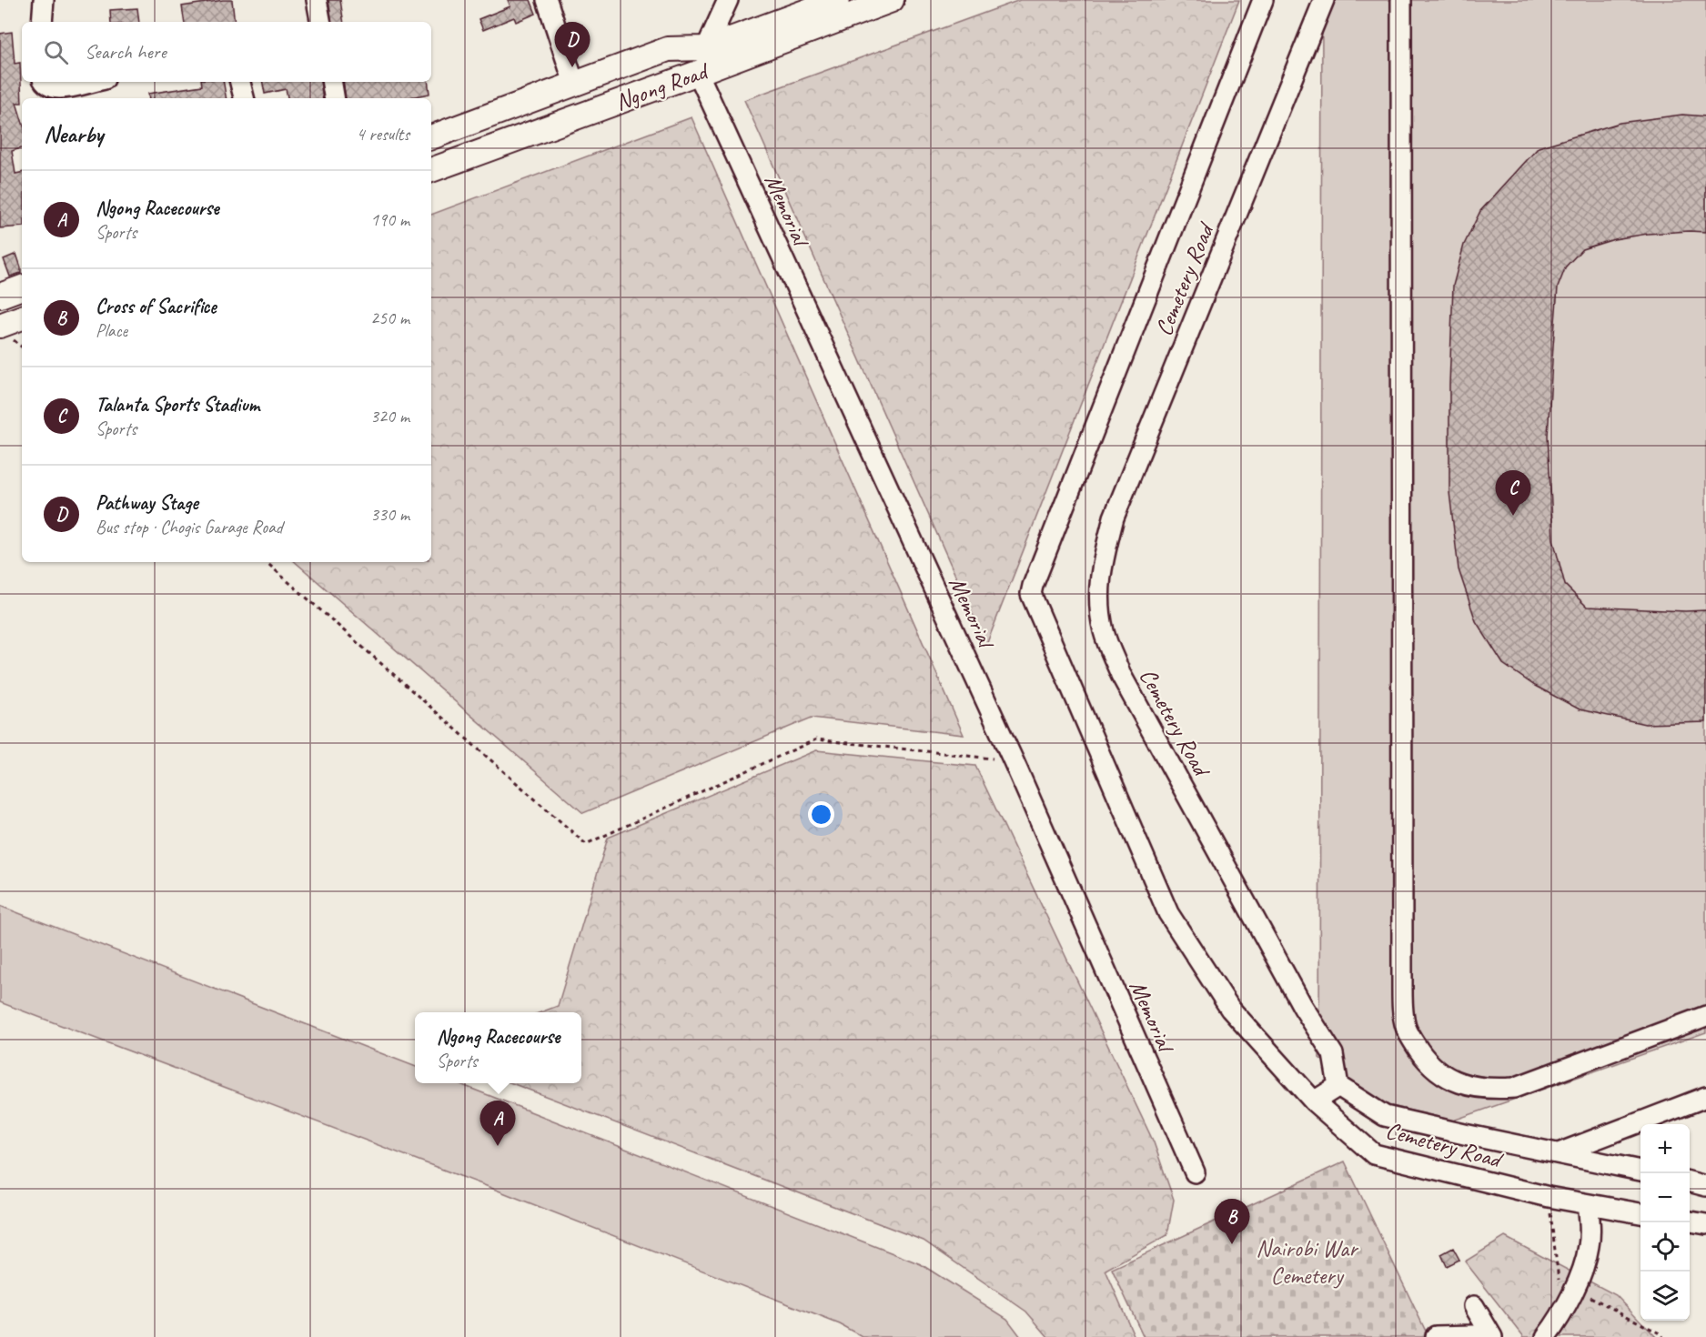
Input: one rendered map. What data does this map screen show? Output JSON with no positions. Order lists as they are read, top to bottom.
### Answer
{
  "streets": {
    "main road": ["Ngong Road"],
    "street": ["Memorial", "Cemetery Road"]
  },
  "crossings": [
    ["Ngong Road", "Memorial"]
  ],
  "parks": ["Nairobi War Cemetery"],
  "page": {
    "pins": [
      "D",
      "C",
      "A",
      "B"
    ],
    "search": "Search here",
    "heading": ["Nearby", "4 results"],
    "list": [
      {
        "mark": "A",
        "name": "Ngong Racecourse",
        "note": "Sports",
        "value": "190 m"
      },
      {
        "mark": "B",
        "name": "Cross of Sacrifice",
        "note": "Place",
        "value": "250 m"
      },
      {
        "mark": "C",
        "name": "Talanta Sports Stadium",
        "note": "Sports",
        "value": "320 m"
      },
      {
        "mark": "D",
        "name": "Pathway Stage",
        "note": "Bus stop · Chogis Garage Road",
        "value": "330 m"
      }
    ],
    "popup": ["Ngong Racecourse", "Sports"],
    "map_buttons": ["+", "−"]
  }
}
